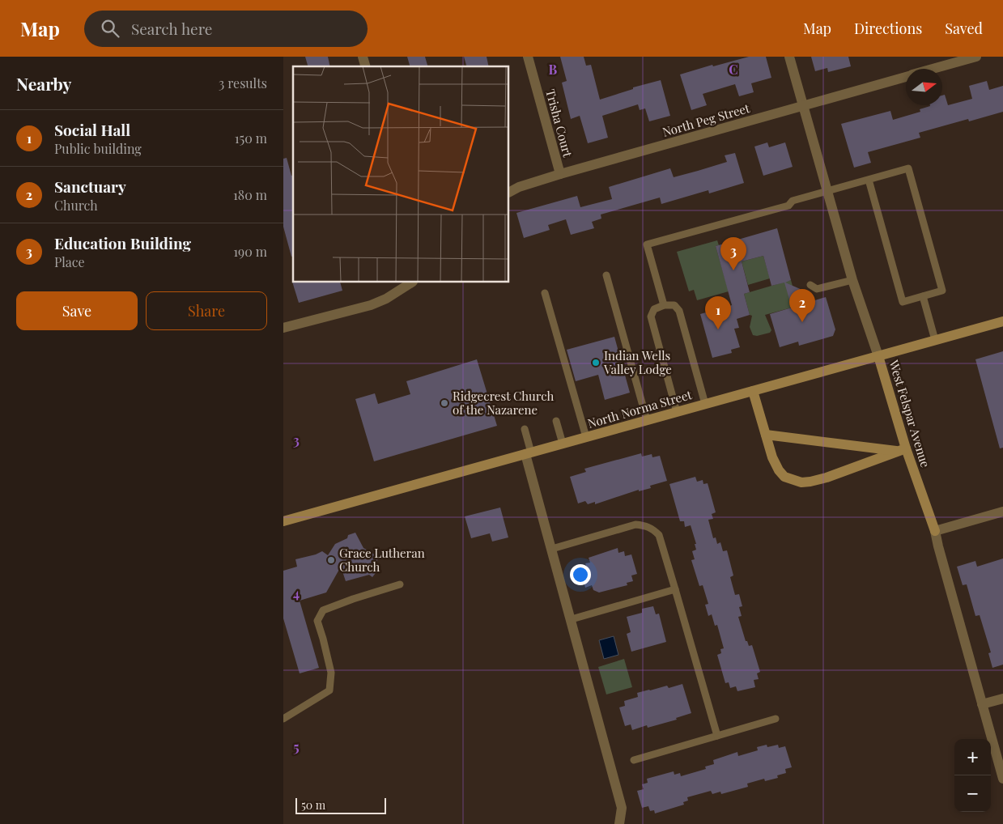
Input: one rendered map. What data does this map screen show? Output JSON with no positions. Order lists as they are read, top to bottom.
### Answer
{
  "streets": {
    "main road": ["North Norma Street", "West Felspar Avenue"],
    "street": ["North Peg Street", "Trisha Court"]
  },
  "crossings": [
    ["North Peg Street", "Trisha Court"],
    ["North Peg Street", "West Felspar Avenue"],
    ["North Norma Street", "West Felspar Avenue"]
  ],
  "places": ["Indian Wells Valley Lodge", "Ridgecrest Church of the Nazarene", "Grace Lutheran Church"],
  "scale_bar": "50 m",
  "north": "right",
  "page": {
    "header": "Map",
    "search": "Search here",
    "nav": ["Map", "Directions", "Saved"],
    "heading": ["Nearby", "3 results"],
    "list": [
      {
        "mark": "1",
        "name": "Social Hall",
        "note": "Public building",
        "value": "150 m"
      },
      {
        "mark": "2",
        "name": "Sanctuary",
        "note": "Church",
        "value": "180 m"
      },
      {
        "mark": "3",
        "name": "Education Building",
        "note": "Place",
        "value": "190 m"
      }
    ],
    "pins": ["3", "2", "1"],
    "buttons": ["Save", "Share"],
    "map_buttons": ["+", "−"],
    "scale": "50 m"
  },
  "grid": {
    "columns": ["B", "C"],
    "rows": ["3", "4", "5"]
  }
}
